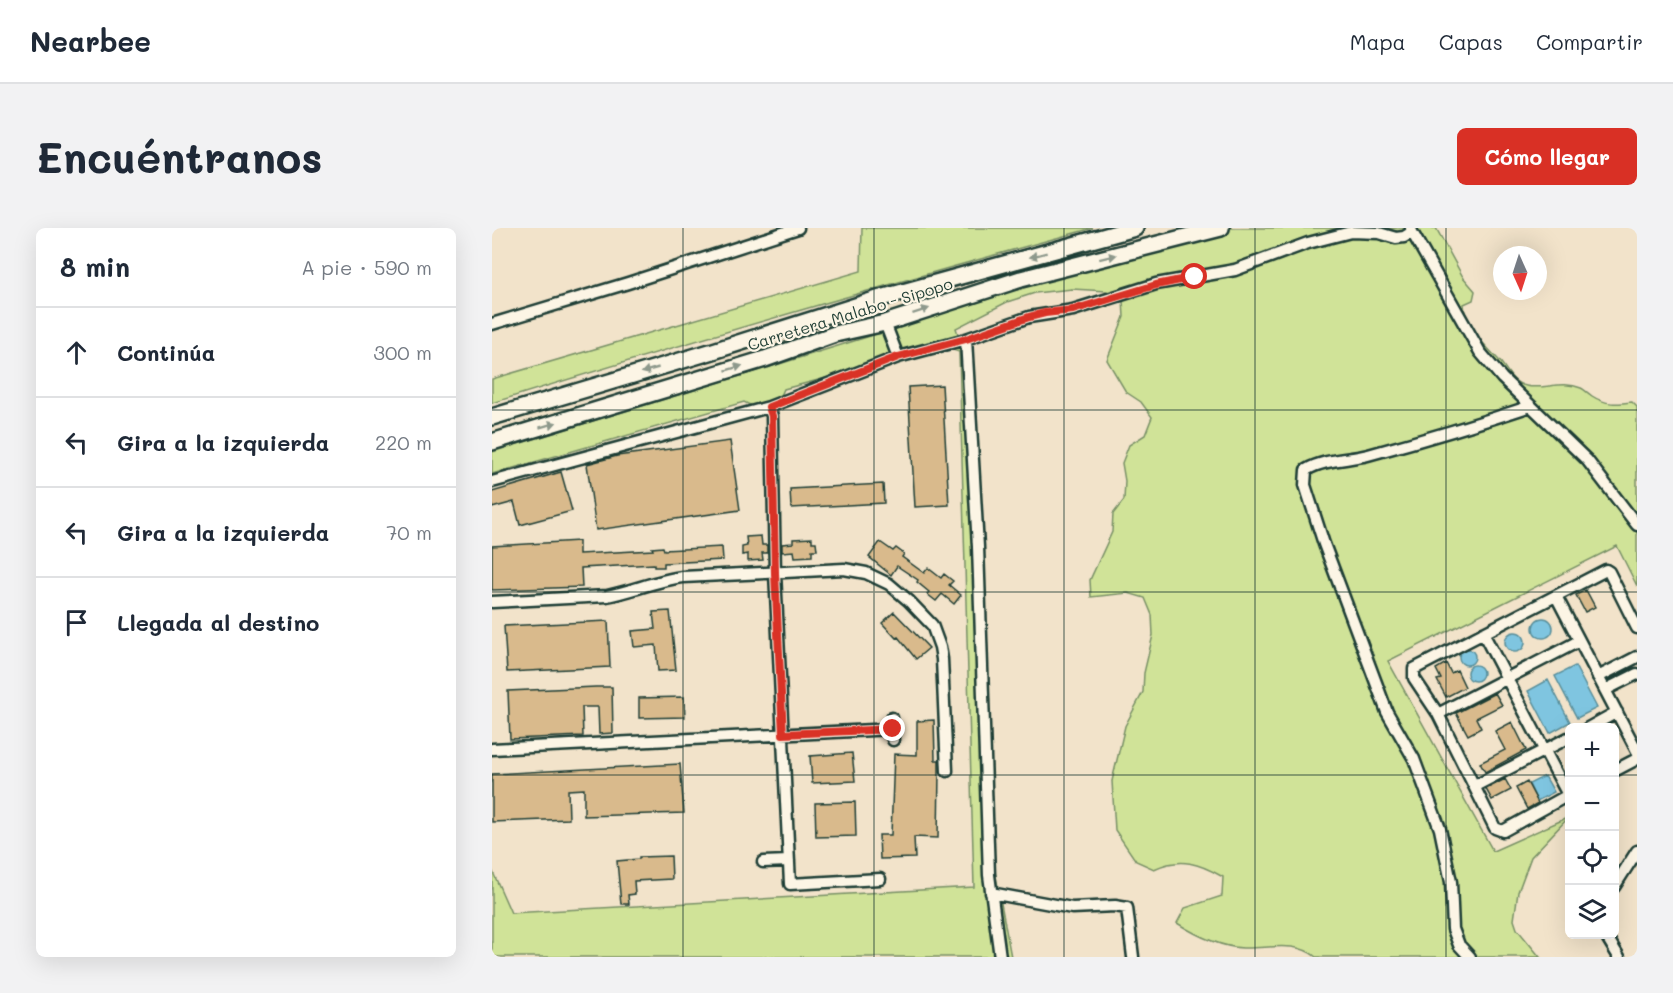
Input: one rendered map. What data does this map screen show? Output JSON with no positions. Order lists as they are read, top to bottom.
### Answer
{
  "streets": {
    "highway": ["Carretera Malabo - Sipopo"]
  },
  "north": "bottom",
  "page": {
    "header": "Nearbee",
    "nav": ["Mapa", "Capas", "Compartir"],
    "buttons": "Cómo llegar",
    "title": "Encuéntranos",
    "heading": ["8 min", "A pie · 590 m"],
    "list": [
      ["Continúa", "300 m"],
      ["Gira a la izquierda", "220 m"],
      ["Gira a la izquierda", "70 m"],
      "Llegada al destino"
    ],
    "map_buttons": ["+", "−"]
  }
}
